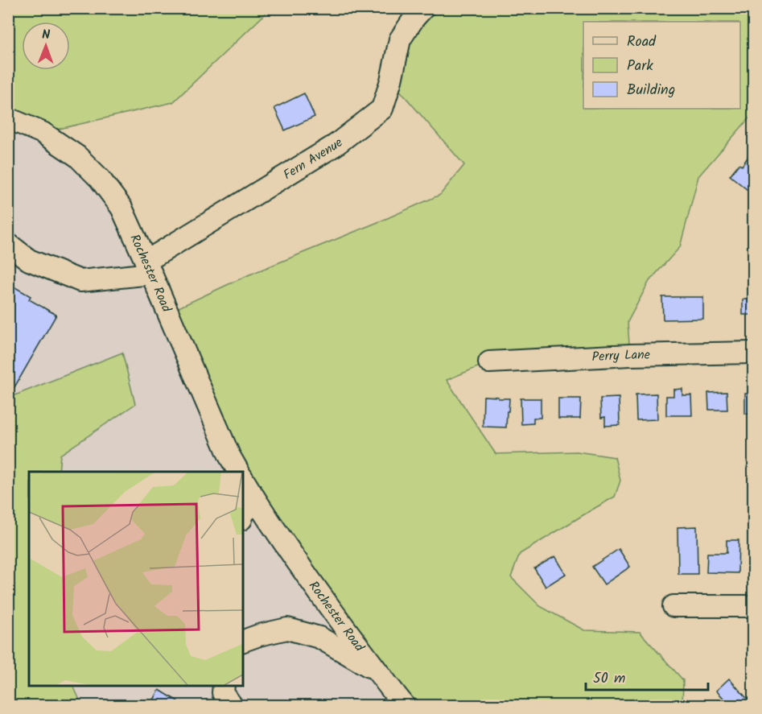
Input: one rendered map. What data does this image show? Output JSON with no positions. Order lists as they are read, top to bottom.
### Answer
{
  "streets": {
    "street": ["Fern Avenue", "Rochester Road", "Perry Lane"]
  },
  "crossings": [
    ["Fern Avenue", "Rochester Road"]
  ],
  "legend": ["Road", "Park", "Building"],
  "scale_bar": "50 m",
  "north": "top"
}
